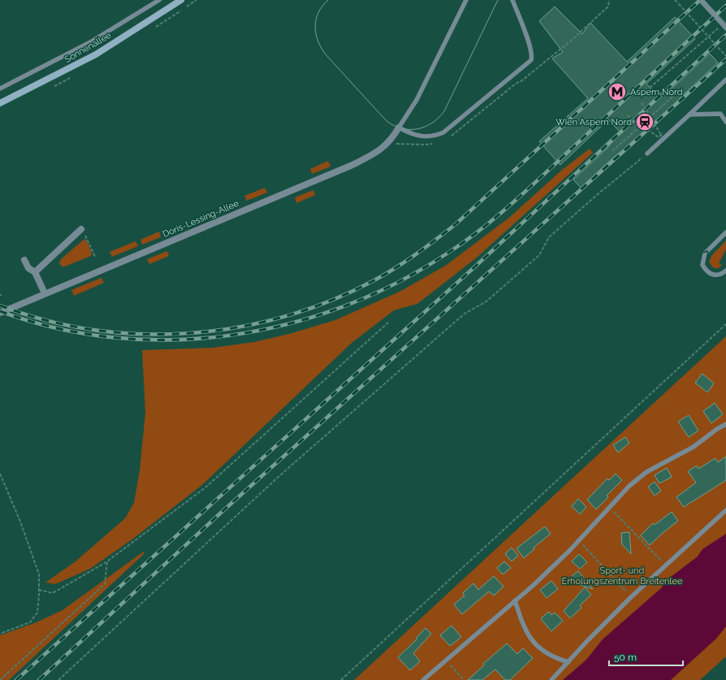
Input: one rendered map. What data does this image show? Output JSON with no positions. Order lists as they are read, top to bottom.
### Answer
{
  "streets": {
    "street": ["Sonnenallee", "Doris-Lessing-Allee"]
  },
  "parks": ["Sport- und Erholungszentrum Breitenlee"],
  "places": {
    "metro station": ["Aspern Nord"],
    "station": ["Wien Aspern Nord"]
  },
  "scale_bar": "50 m"
}
